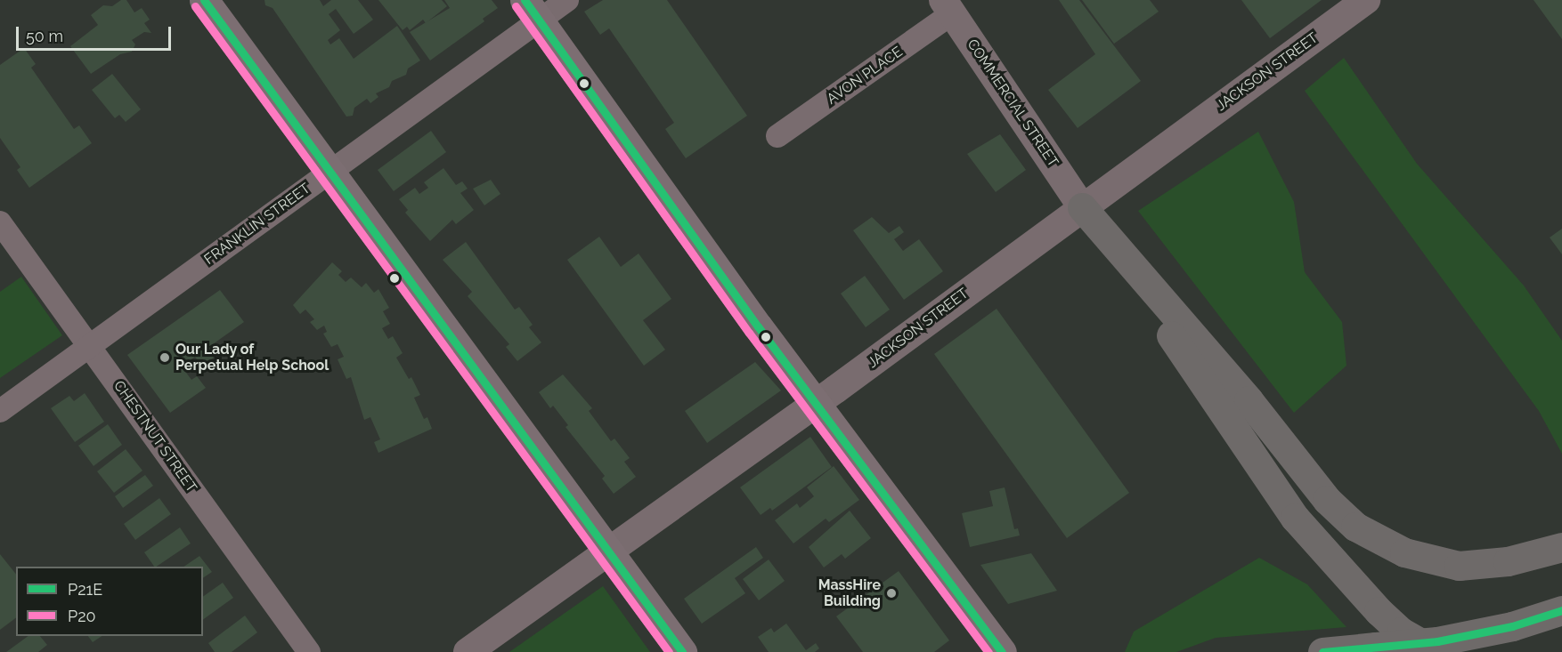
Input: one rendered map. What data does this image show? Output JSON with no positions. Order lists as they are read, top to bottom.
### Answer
{
  "streets": {
    "street": [
      "JACKSON STREET",
      "AVON PLACE",
      "COMMERCIAL STREET",
      "FRANKLIN STREET",
      "CHESTNUT STREET"
    ]
  },
  "crossings": [
    ["JACKSON STREET", "COMMERCIAL STREET"],
    ["AVON PLACE", "COMMERCIAL STREET"],
    ["FRANKLIN STREET", "CHESTNUT STREET"]
  ],
  "places": ["Our Lady of Perpetual Help School", "MassHire Building"],
  "lines": ["transit line P21E", "transit line P20"],
  "legend": ["P21E", "P20"],
  "scale_bar": "50 m"
}
